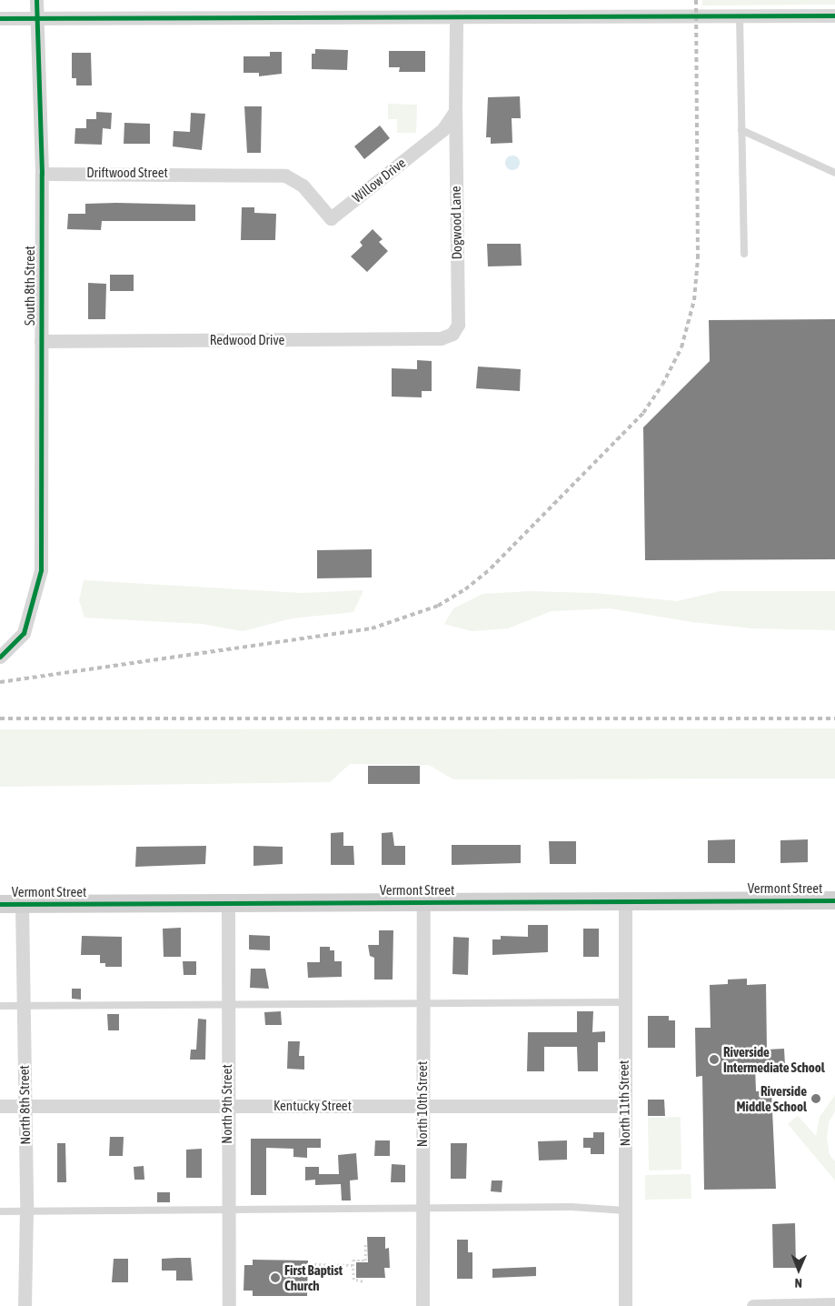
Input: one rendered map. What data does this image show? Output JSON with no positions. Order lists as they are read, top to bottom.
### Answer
{
  "streets": {
    "street": [
      "Driftwood Street",
      "Willow Drive",
      "Dogwood Lane",
      "South 8th Street",
      "Redwood Drive",
      "Vermont Street",
      "North 11th Street",
      "North 9th Street",
      "North 10th Street",
      "North 8th Street",
      "Kentucky Street"
    ]
  },
  "crossings": [
    ["Driftwood Street", "Willow Drive"],
    ["Driftwood Street", "South 8th Street"],
    ["Willow Drive", "Dogwood Lane"],
    ["Dogwood Lane", "Redwood Drive"],
    ["South 8th Street", "Redwood Drive"],
    ["Vermont Street", "North 11th Street"],
    ["Vermont Street", "North 9th Street"],
    ["Vermont Street", "North 10th Street"],
    ["Vermont Street", "North 8th Street"],
    ["North 11th Street", "Kentucky Street"],
    ["North 9th Street", "Kentucky Street"],
    ["North 10th Street", "Kentucky Street"],
    ["North 8th Street", "Kentucky Street"]
  ],
  "places": ["Riverside Intermediate School", "Riverside Middle School", "First Baptist Church"],
  "north": "bottom"
}
